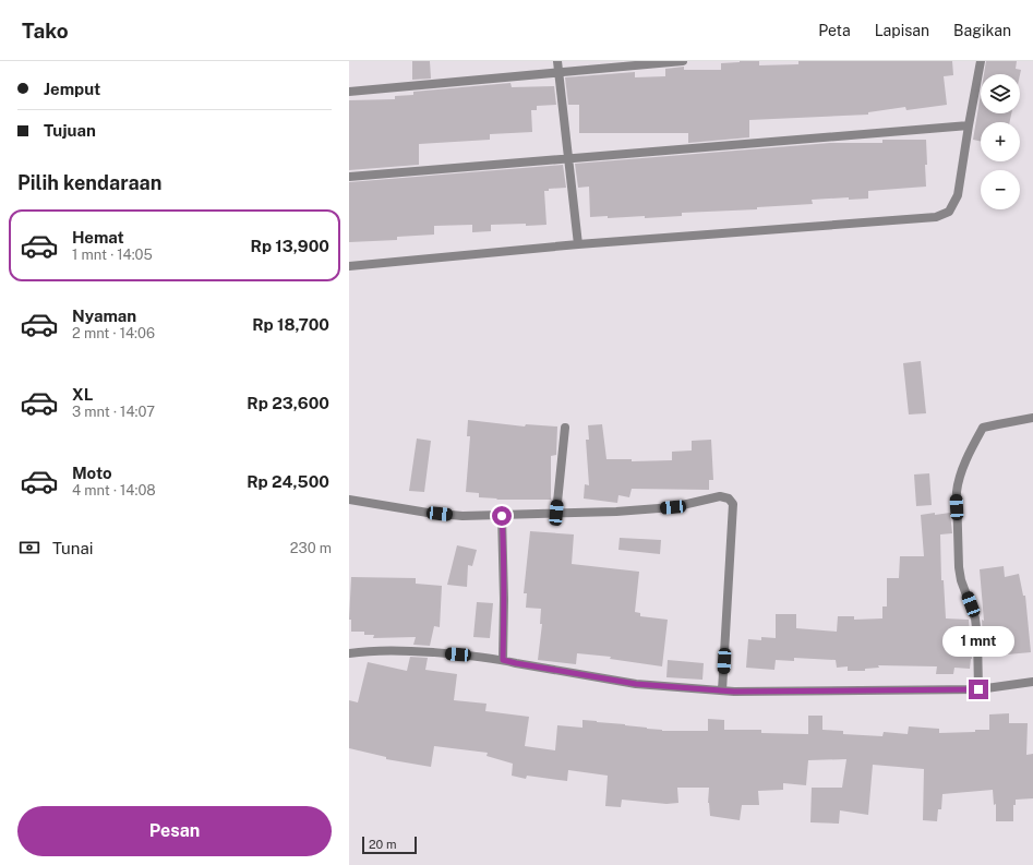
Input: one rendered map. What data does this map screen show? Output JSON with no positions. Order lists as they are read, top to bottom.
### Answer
{
  "scale_bar": "20 m",
  "page": {
    "header": "Tako",
    "nav": ["Peta", "Lapisan", "Bagikan"],
    "banner": ["Jemput", "Tujuan"],
    "map_buttons": ["+", "−"],
    "heading": "Pilih kendaraan",
    "list": [
      {
        "name": "Hemat",
        "note": "1 mnt · 14:05",
        "value": "Rp 13,900"
      },
      {
        "name": "Nyaman",
        "note": "2 mnt · 14:06",
        "value": "Rp 18,700"
      },
      {
        "name": "XL",
        "note": "3 mnt · 14:07",
        "value": "Rp 23,600"
      },
      {
        "name": "Moto",
        "note": "4 mnt · 14:08",
        "value": "Rp 24,500"
      }
    ],
    "pay": ["Tunai", "230 m"],
    "bubble": "1 mnt",
    "buttons": "Pesan",
    "scale": "20 m"
  }
}
